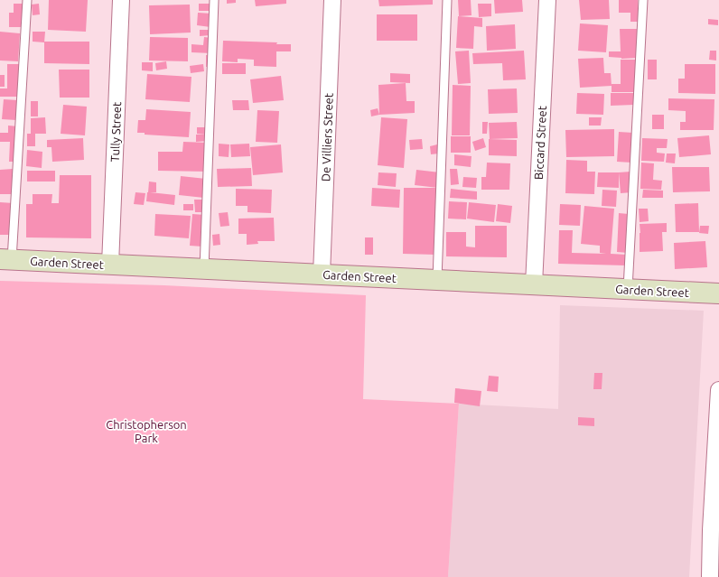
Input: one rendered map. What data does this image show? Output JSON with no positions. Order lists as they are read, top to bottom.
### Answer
{
  "streets": {
    "street": [
      "Tully Street",
      "De Villiers Street",
      "Biccard Street",
      "Garden Street"
    ]
  },
  "crossings": [
    ["Tully Street", "Garden Street"],
    ["De Villiers Street", "Garden Street"],
    ["Biccard Street", "Garden Street"]
  ],
  "parks": ["Christopherson Park"]
}
